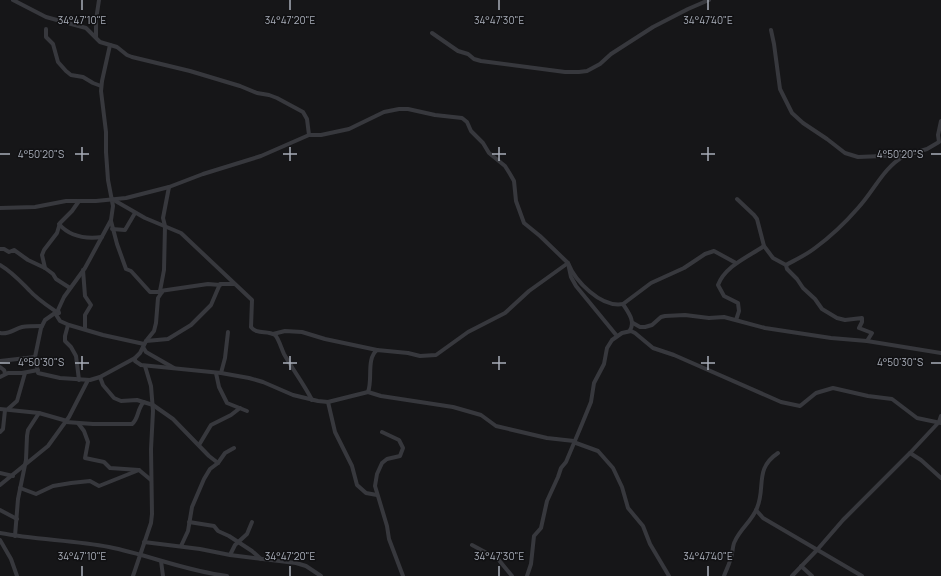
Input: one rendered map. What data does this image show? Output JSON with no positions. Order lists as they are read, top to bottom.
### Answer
{
  "coordinates": [
    "34°47'10\"E",
    "34°47'20\"E",
    "34°47'30\"E",
    "34°47'40\"E",
    "4°50'20\"S",
    "4°50'30\"S"
  ]
}
